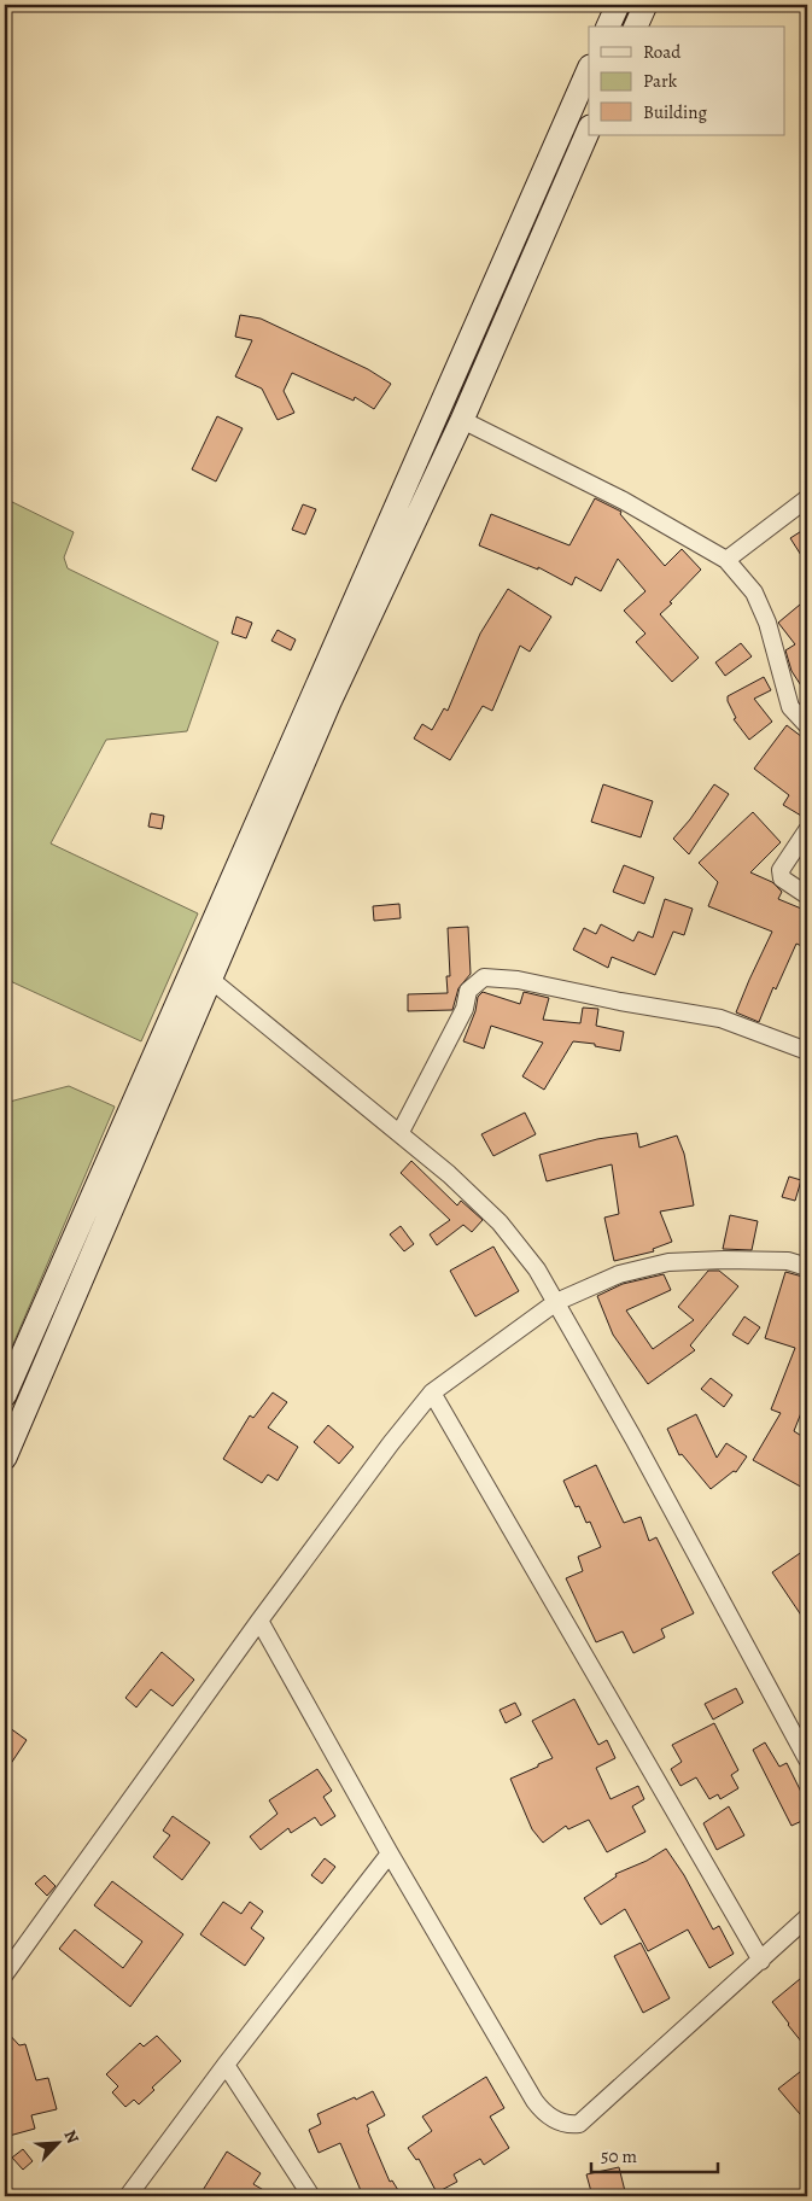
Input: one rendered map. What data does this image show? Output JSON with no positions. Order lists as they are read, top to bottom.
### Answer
{
  "legend": ["Road", "Park", "Building"],
  "scale_bar": "50 m",
  "north": "top right"
}
